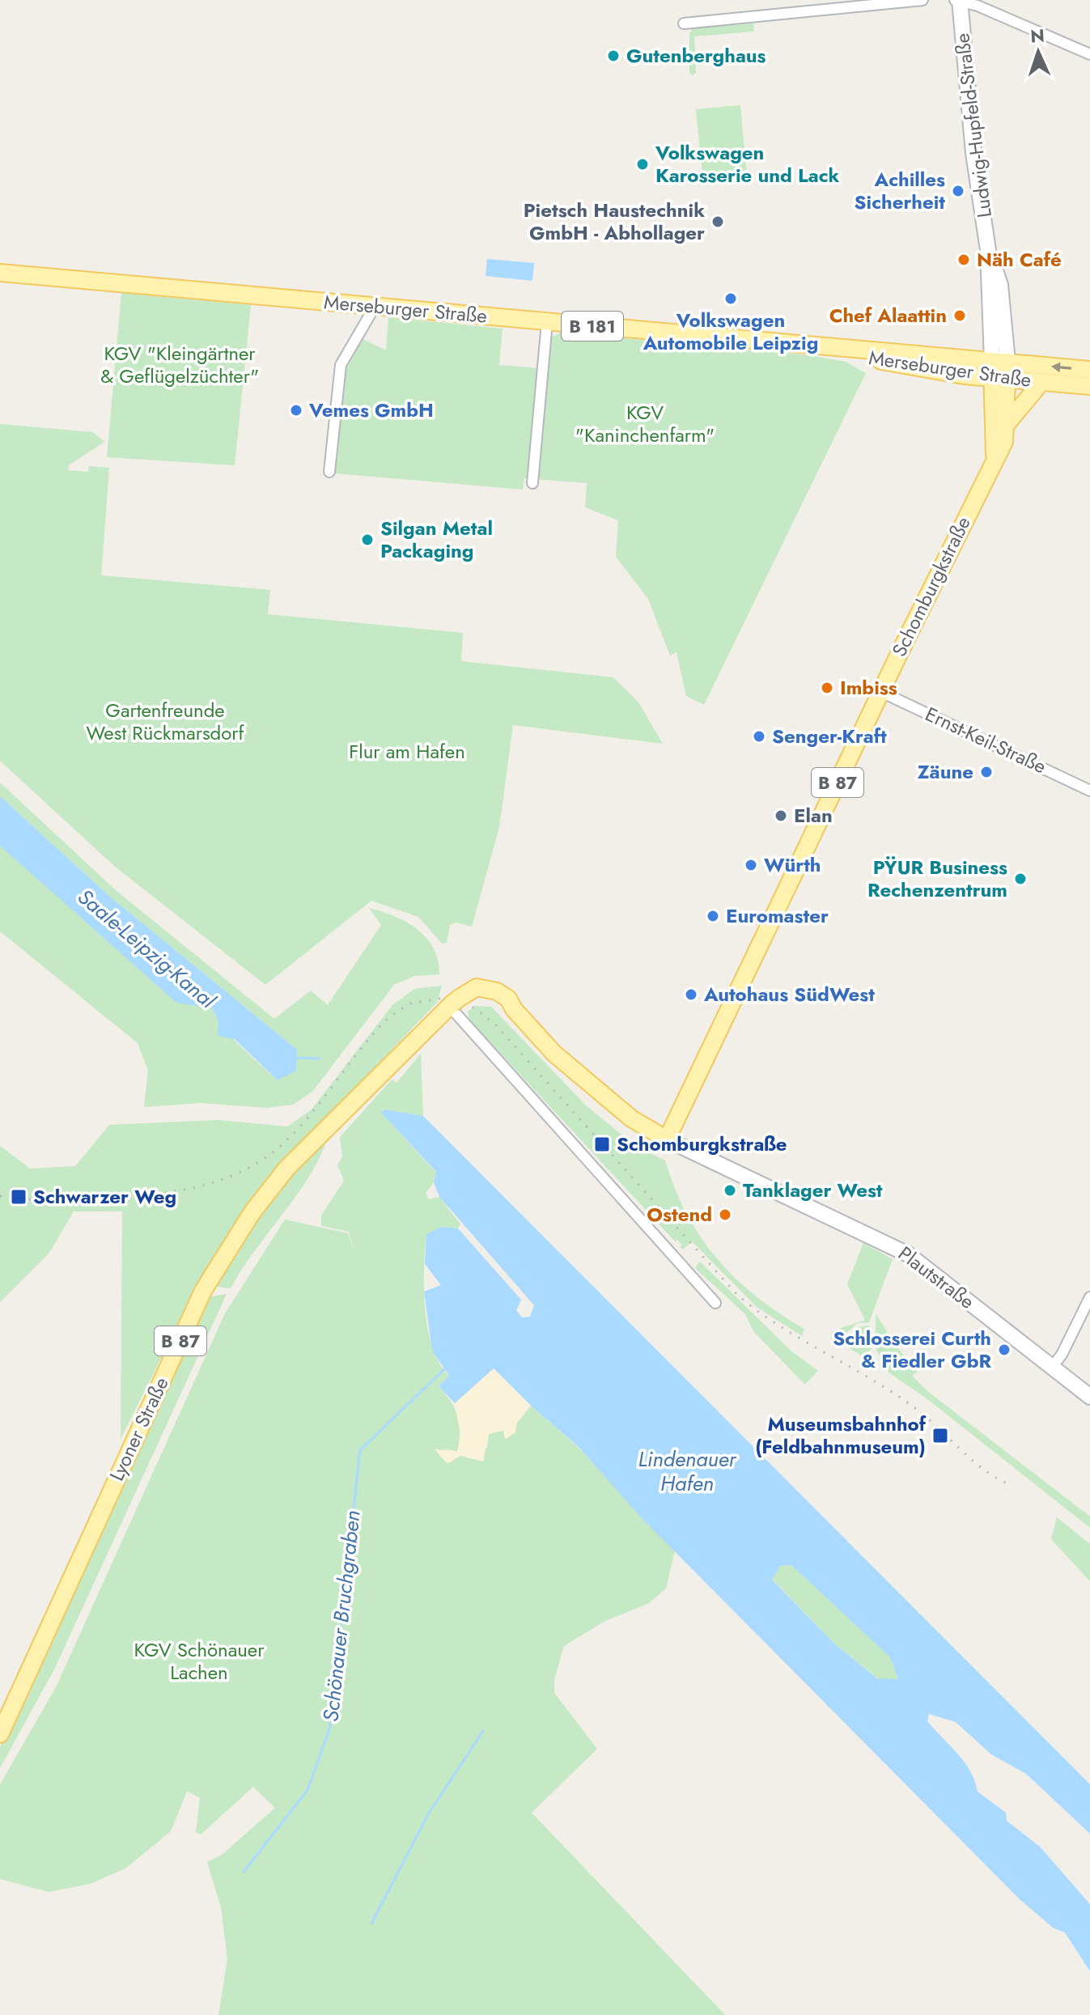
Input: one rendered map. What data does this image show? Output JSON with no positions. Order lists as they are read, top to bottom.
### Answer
{
  "streets": {
    "main road": [
      "Ludwig-Hupfeld-Straße",
      "Merseburger Straße",
      "B 181",
      "Schomburgkstraße",
      "B 87",
      "Plautstraße",
      "Lyoner Straße"
    ],
    "street": ["Ernst-Keil-Straße"]
  },
  "crossings": [
    ["Ludwig-Hupfeld-Straße", "Merseburger Straße"],
    ["Ludwig-Hupfeld-Straße", "Schomburgkstraße"],
    ["Merseburger Straße", "Schomburgkstraße"],
    ["Merseburger Straße", "B 87"],
    ["Schomburgkstraße", "Ernst-Keil-Straße"],
    ["Schomburgkstraße", "B 87"],
    ["Schomburgkstraße", "Plautstraße"],
    ["Plautstraße", "Lyoner Straße"]
  ],
  "water": ["Saale-Leipzig-Kanal", "Lindenauer Hafen", "Schönauer Bruchgraben"],
  "parks": [
    "KGV \"Kleingärtner & Geflügelzüchter\"",
    "KGV \"Kaninchenfarm\"",
    "Gartenfreunde West Rückmarsdorf",
    "Flur am Hafen",
    "KGV Schönauer Lachen"
  ],
  "places": {
    "other": [
      "Gutenberghaus",
      "Volkswagen Karosserie und Lack",
      "Achilles Sicherheit",
      "Pietsch Haustechnik GmbH - Abhollager",
      "Näh Café",
      "Volkswagen Automobile Leipzig",
      "Chef Alaattin",
      "Vemes GmbH",
      "Silgan Metal Packaging",
      "Imbiss",
      "Senger-Kraft",
      "Zäune",
      "Elan",
      "Würth",
      "PŸUR Business Rechenzentrum",
      "Euromaster",
      "Autohaus SüdWest",
      "Tanklager West",
      "Ostend",
      "Schlosserei Curth & Fiedler GbR"
    ],
    "transit": ["Schomburgkstraße", "Schwarzer Weg", "Museumsbahnhof (Feldbahnmuseum)"]
  },
  "north": "top"
}
